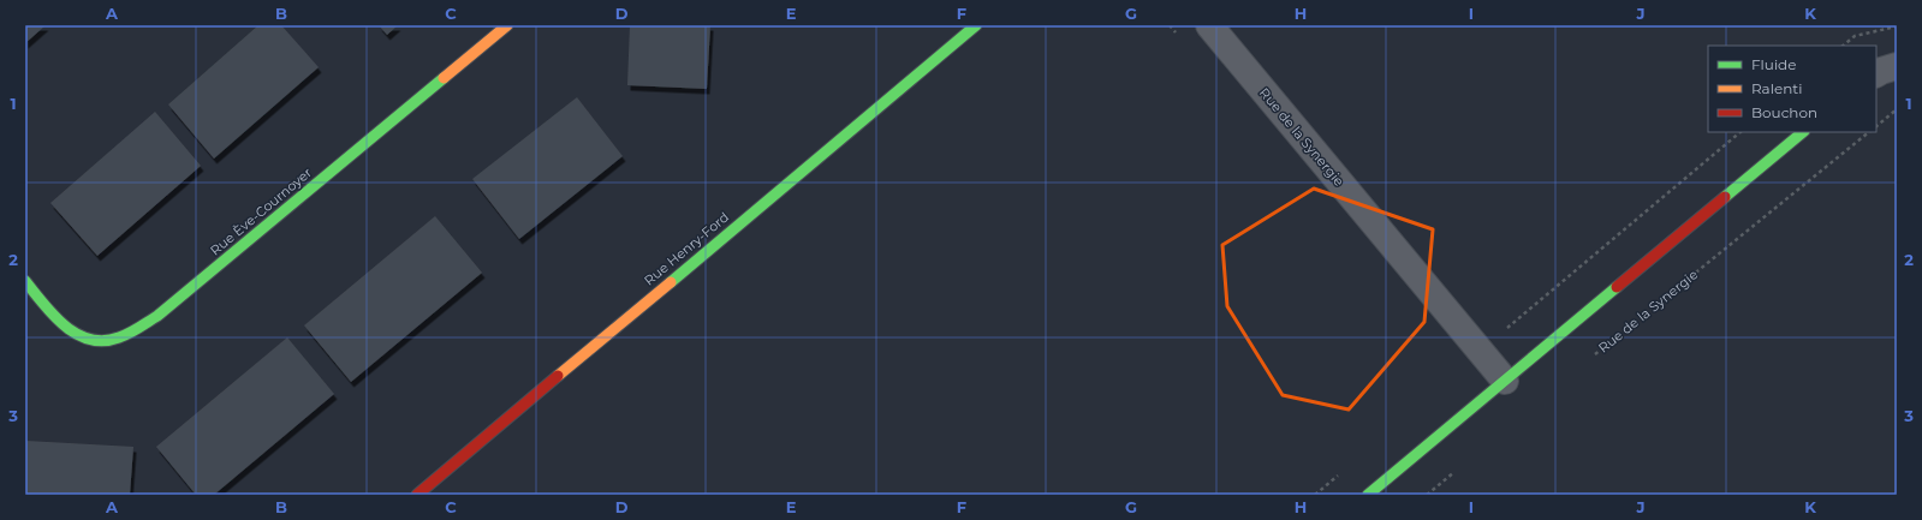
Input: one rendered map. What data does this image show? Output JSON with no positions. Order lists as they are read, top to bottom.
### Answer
{
  "streets": {
    "street": ["Rue de la Synergie", "Rue Ève-Cournoyer", "Rue Henry-Ford"]
  },
  "legend": ["Fluide", "Ralenti", "Bouchon"],
  "grid": {
    "columns": [
      "A",
      "B",
      "C",
      "D",
      "E",
      "F",
      "G",
      "H",
      "I",
      "J",
      "K"
    ],
    "rows": ["1", "2", "3"]
  }
}
